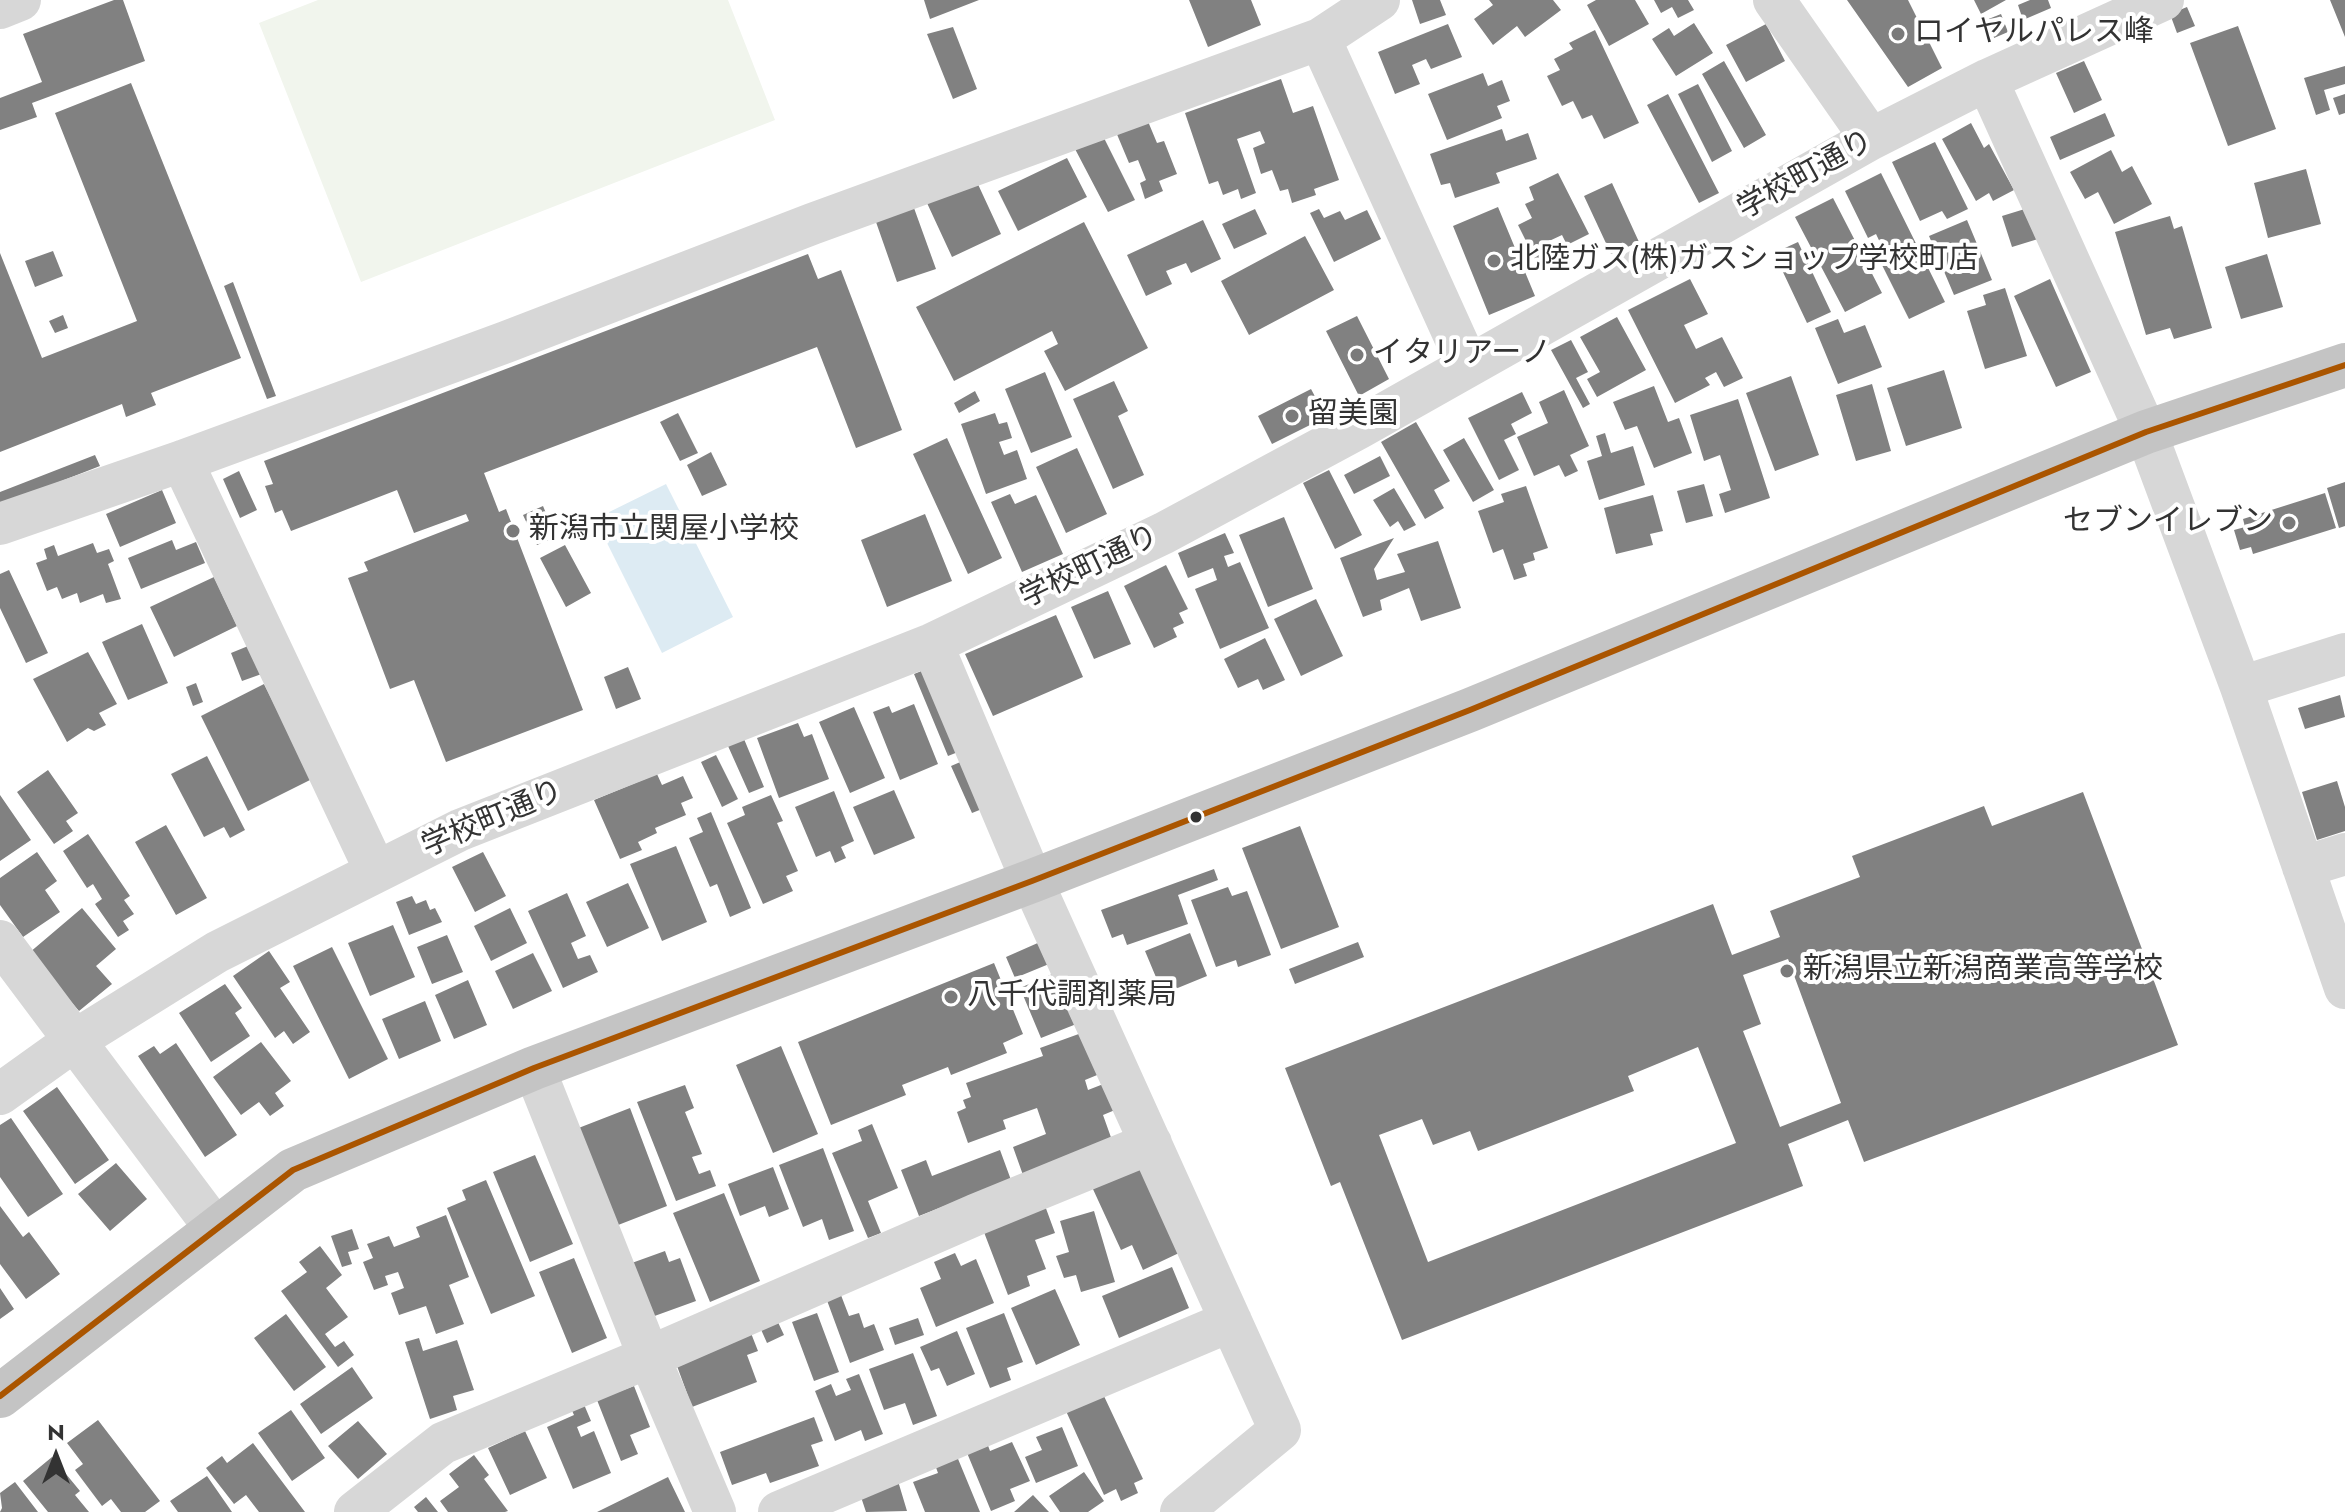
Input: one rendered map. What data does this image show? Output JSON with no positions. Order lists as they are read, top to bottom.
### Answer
{
  "streets": {
    "street": ["学校町通り"]
  },
  "places": [
    "ロイヤルパレス峰",
    "北陸ガス(株)ガスショップ学校町店",
    "イタリアーノ",
    "留美園",
    "セブンイレブン",
    "新潟市立関屋小学校",
    "新潟県立新潟商業高等学校",
    "八千代調剤薬局"
  ],
  "north": "top"
}
